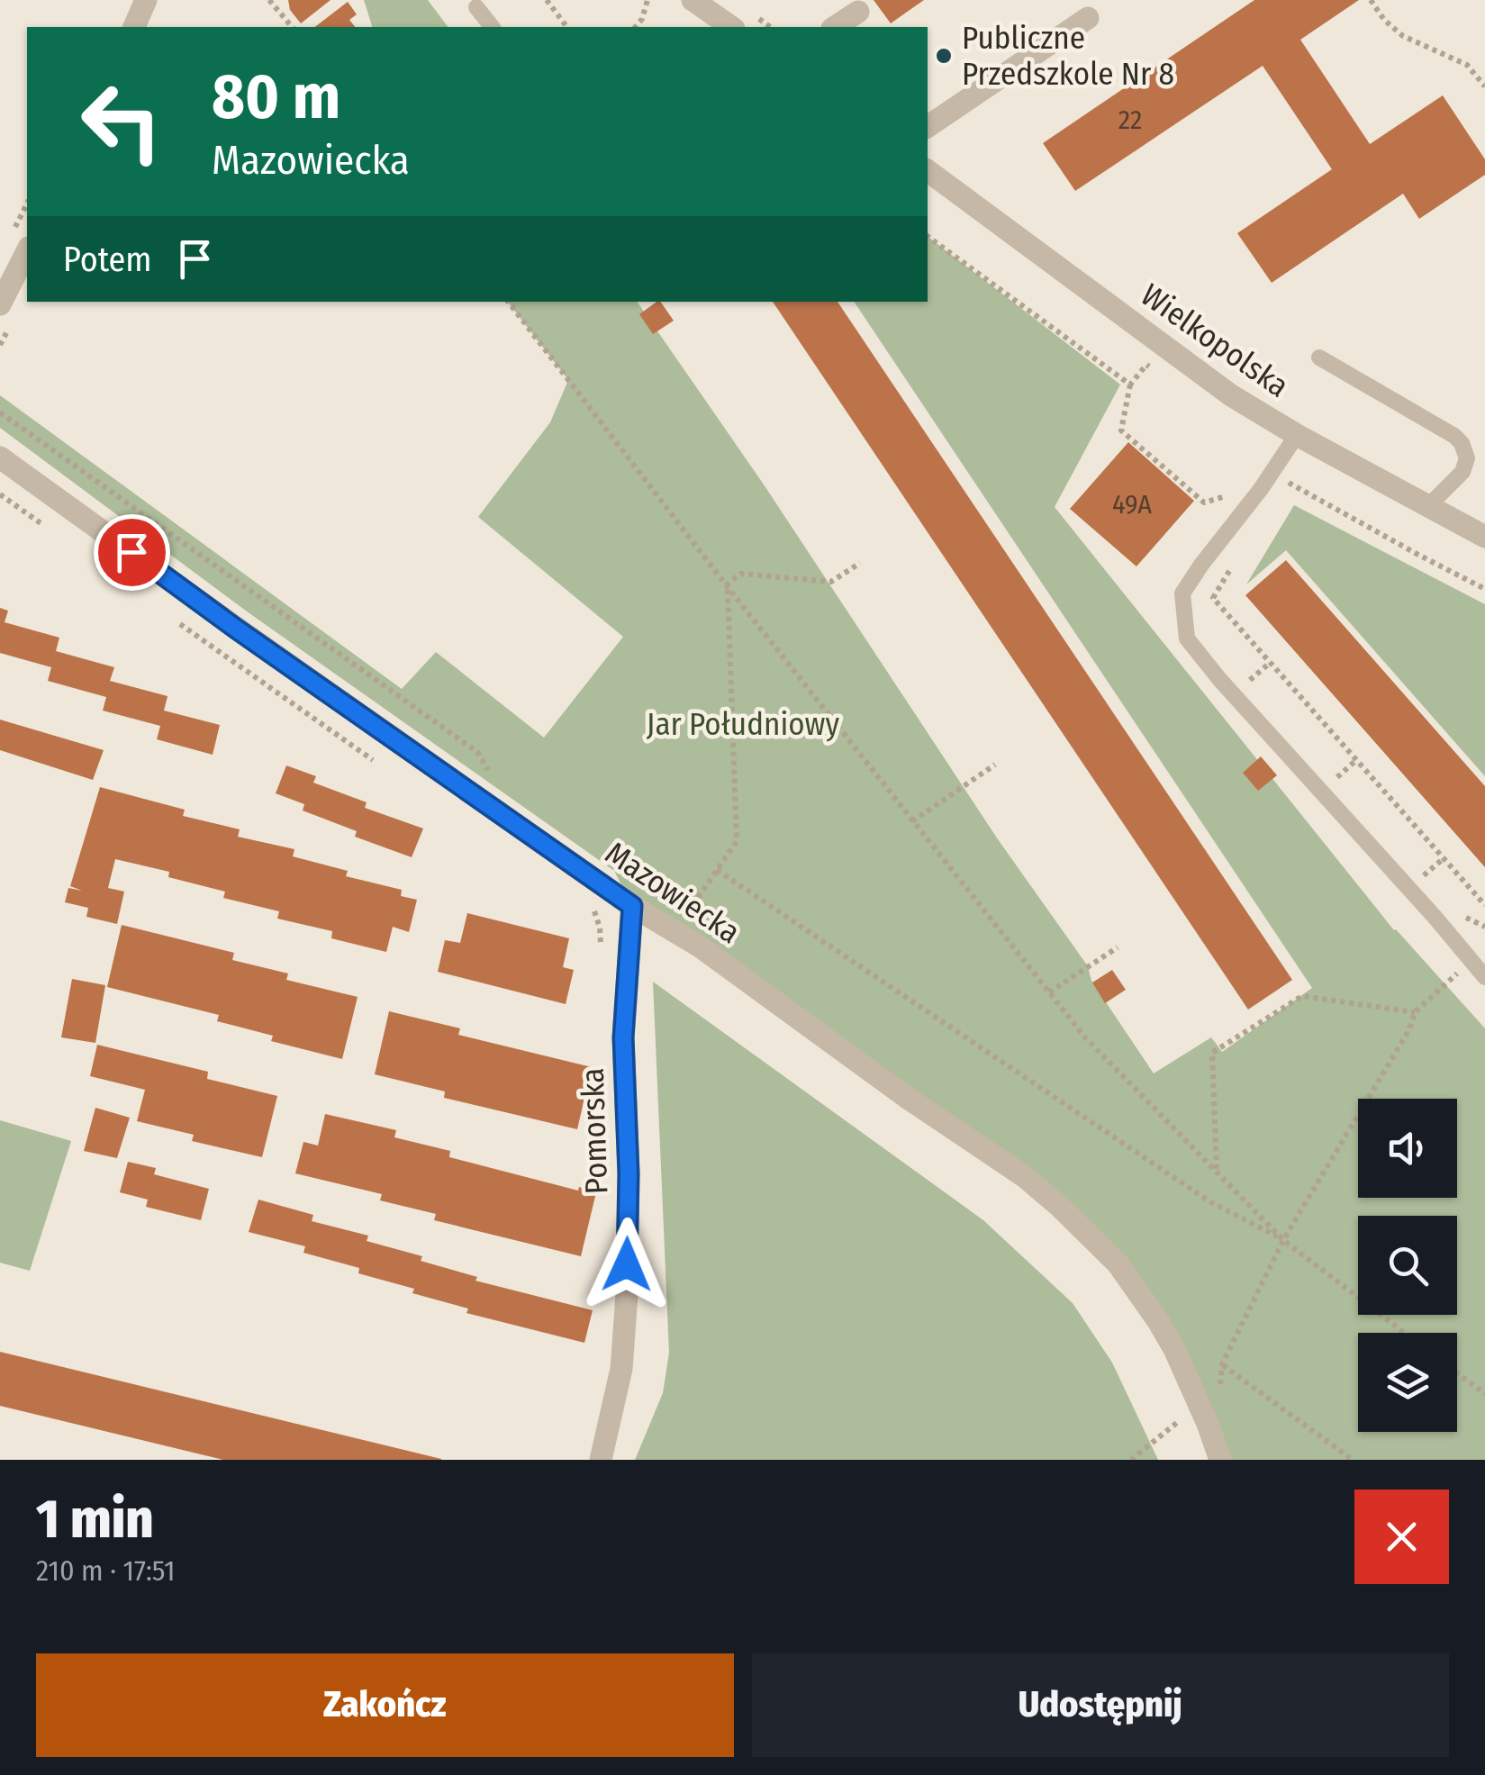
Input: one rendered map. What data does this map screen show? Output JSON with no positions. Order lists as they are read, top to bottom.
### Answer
{
  "streets": {
    "street": ["Wielkopolska", "Mazowiecka", "Pomorska"]
  },
  "crossings": [
    ["Mazowiecka", "Pomorska"]
  ],
  "parks": ["Jar Południowy"],
  "places": ["Publiczne Przedszkole Nr 8"],
  "house_numbers": ["22", "49A"],
  "page": {
    "turn": ["80 m", "Mazowiecka"],
    "then": "Potem",
    "heading": ["1 min", "210 m · 17:51"],
    "buttons": ["Zakończ", "Udostępnij"]
  }
}
